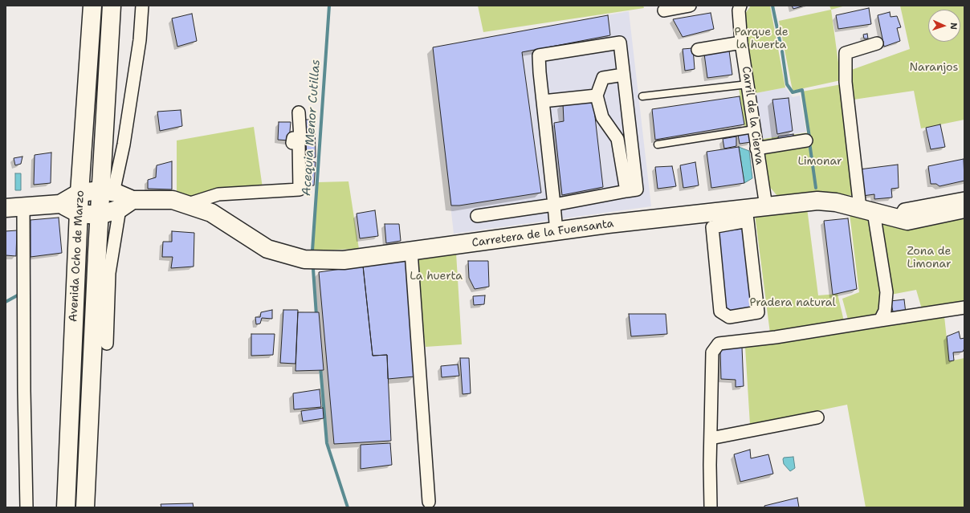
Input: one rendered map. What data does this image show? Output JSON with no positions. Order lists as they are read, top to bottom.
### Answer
{
  "streets": {
    "main road": ["Carretera de la Fuensanta", "Avenida Ocho de Marzo"],
    "street": ["Carril de la Cierva"]
  },
  "crossings": [
    ["Carril de la Cierva", "Carretera de la Fuensanta"]
  ],
  "water": ["Acequia Menor Cutillas"],
  "parks": [
    "Parque de la huerta",
    "Naranjos",
    "Limonar",
    "Zona de Limonar",
    "La huerta",
    "Pradera natural"
  ],
  "north": "right"
}
